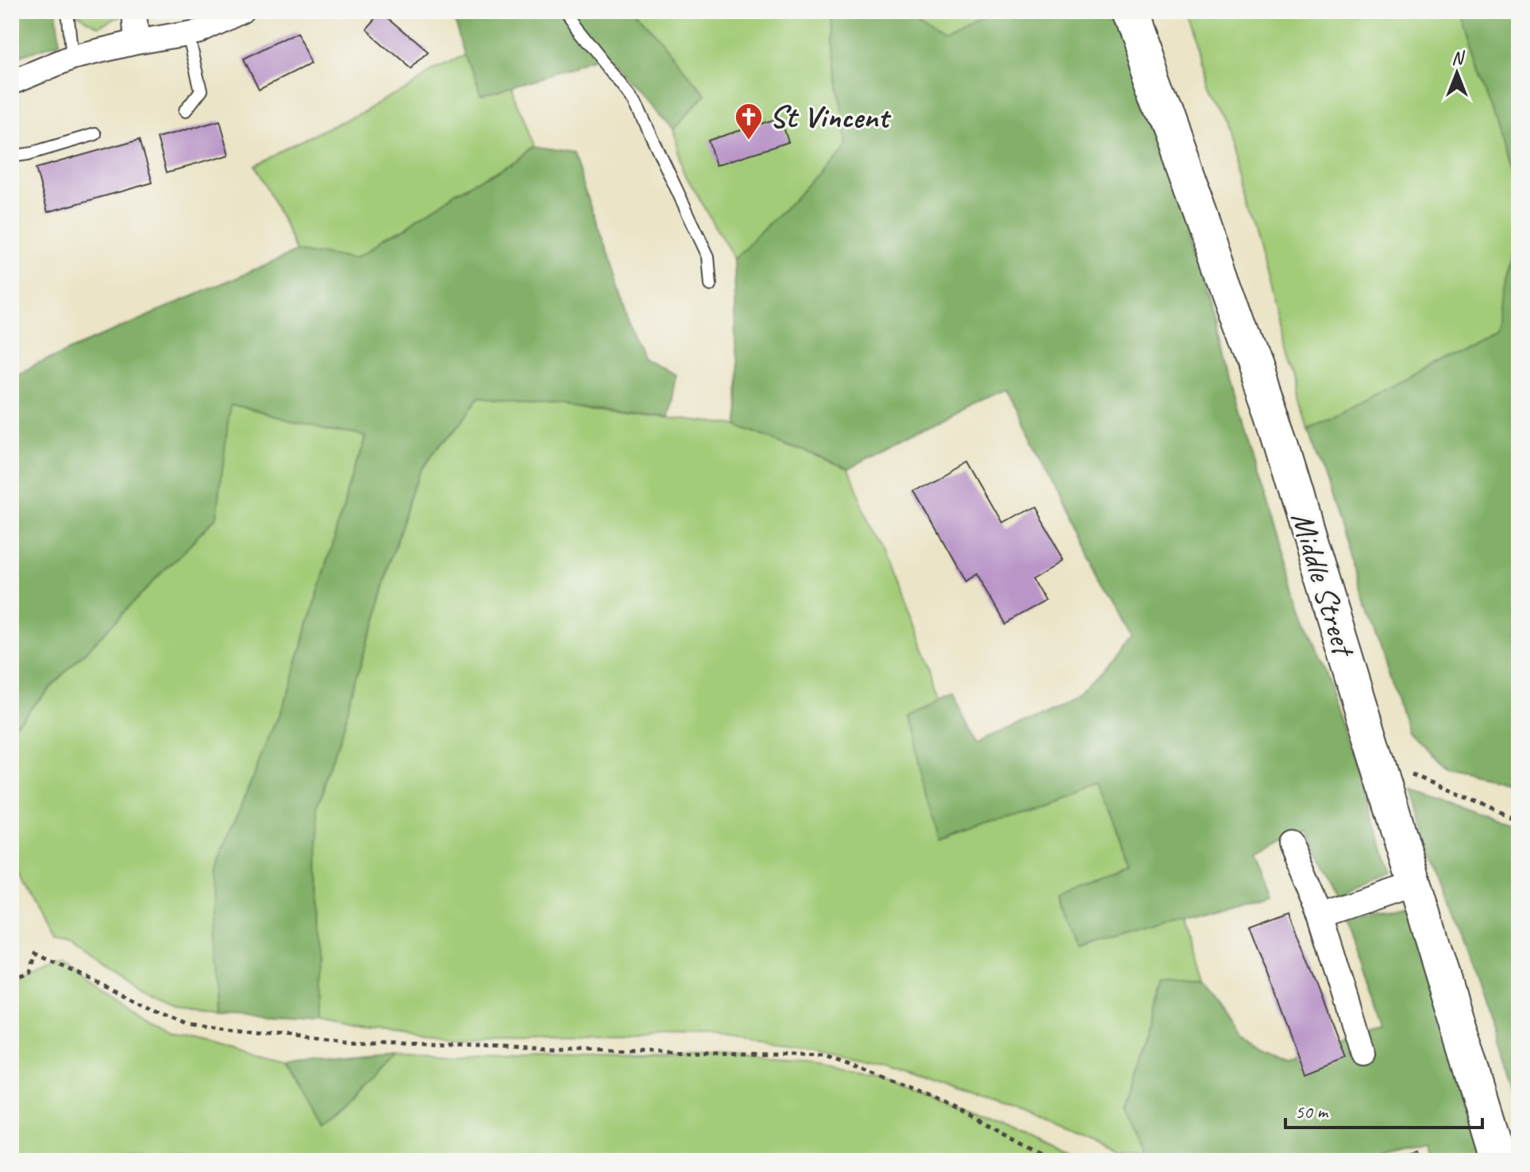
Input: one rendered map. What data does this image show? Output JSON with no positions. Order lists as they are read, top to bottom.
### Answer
{
  "streets": {
    "main road": ["Middle Street"]
  },
  "places": {
    "church": ["St Vincent"]
  },
  "scale_bar": "50 m",
  "north": "top"
}
